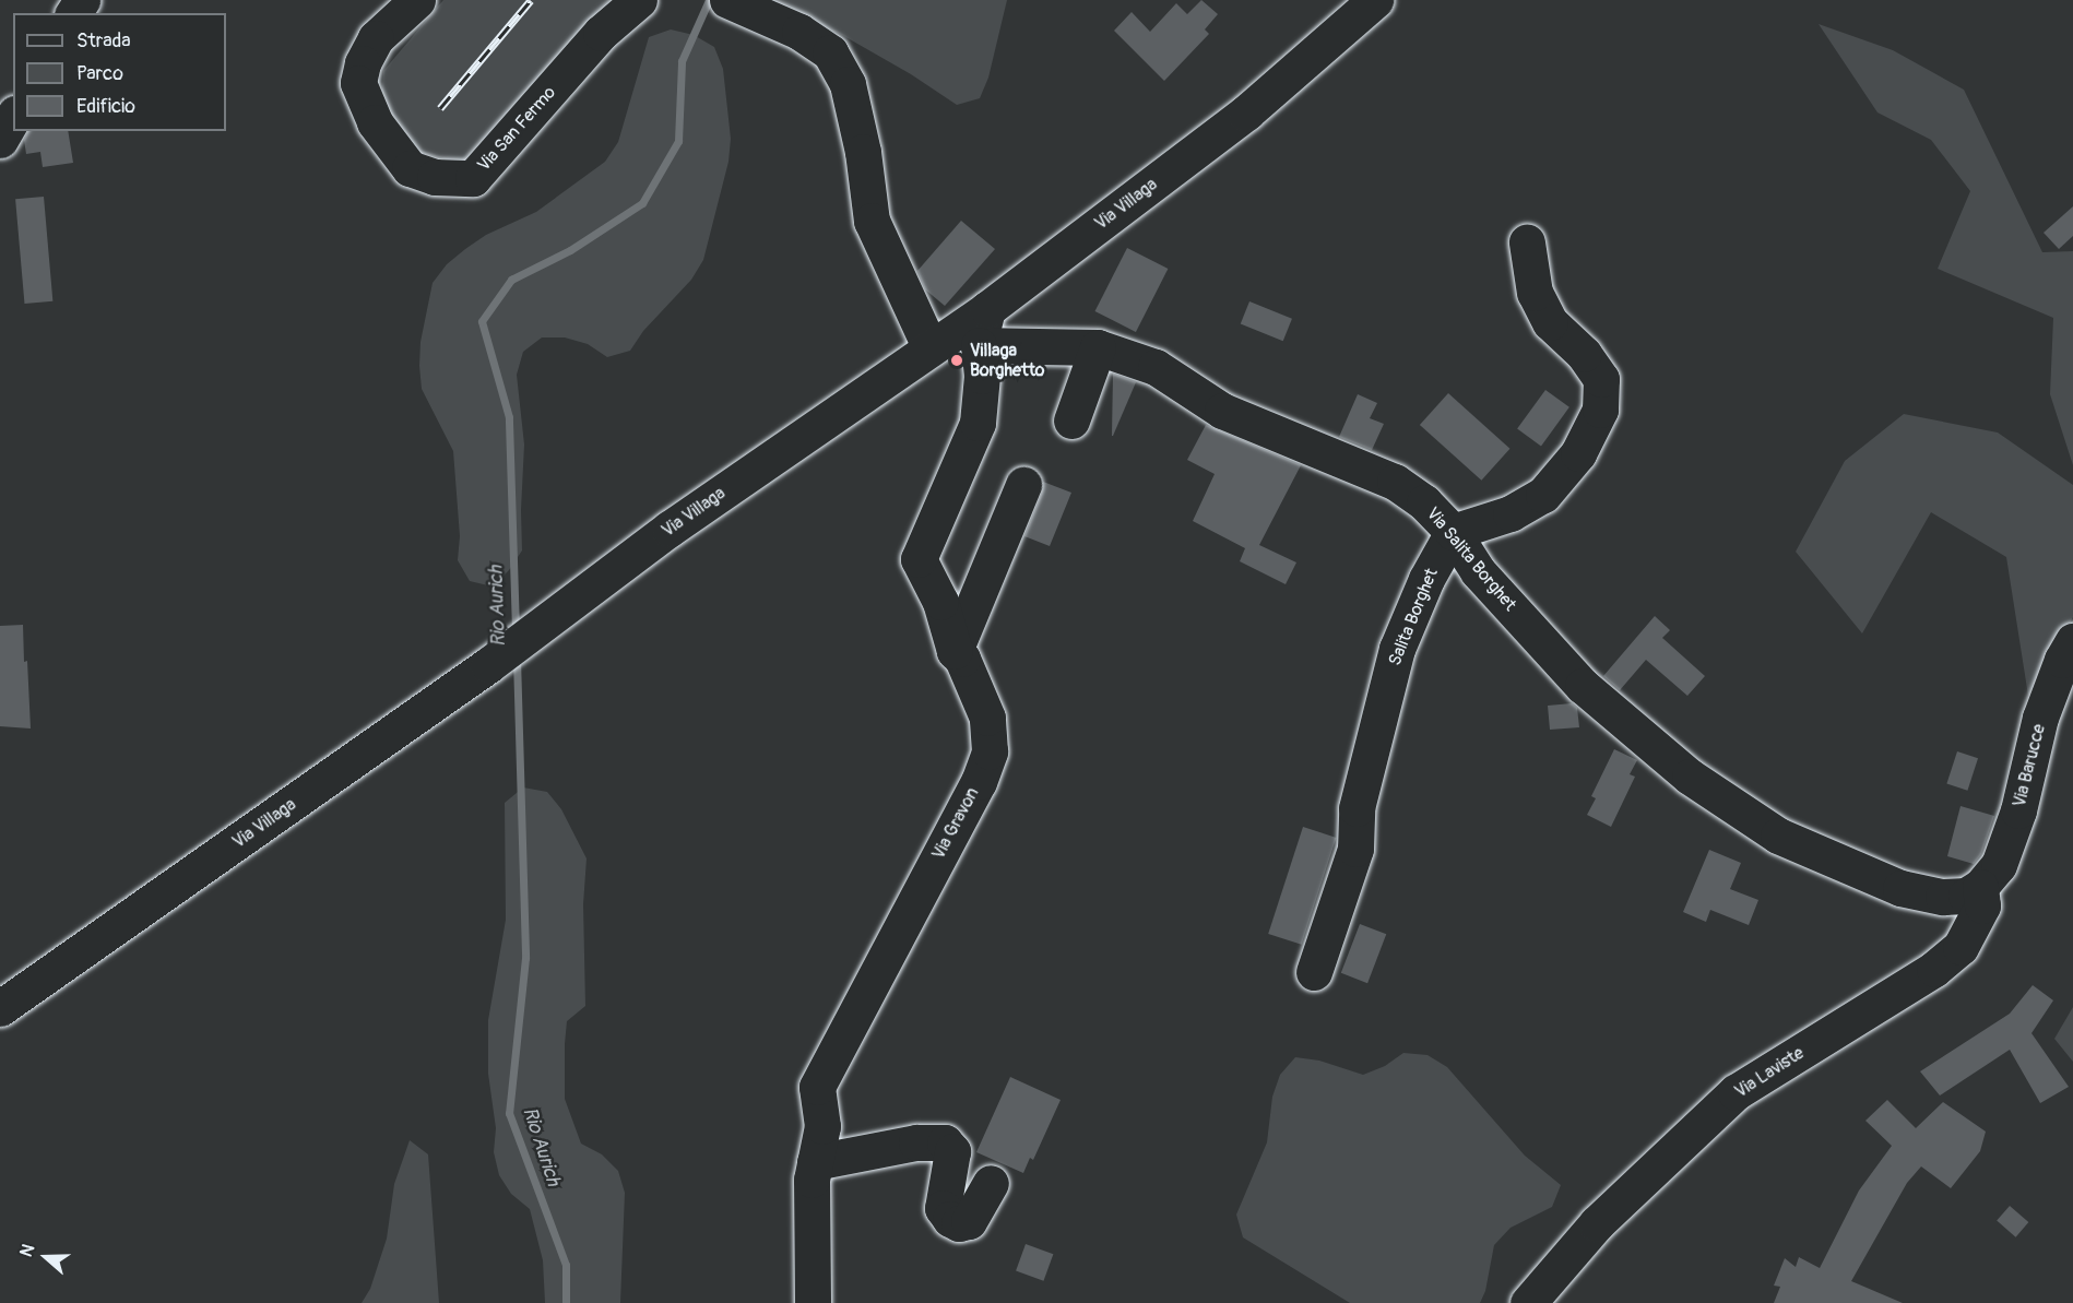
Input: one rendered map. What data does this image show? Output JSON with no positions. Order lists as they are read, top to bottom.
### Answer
{
  "streets": {
    "street": [
      "Via San Fermo",
      "Via Villaga",
      "Via Salita Borghet",
      "Salita Borghet",
      "Via Barucce",
      "Via Gravon",
      "Via Laviste"
    ]
  },
  "crossings": [
    ["Via Salita Borghet", "Salita Borghet"],
    ["Via Salita Borghet", "Via Barucce"],
    ["Via Salita Borghet", "Via Gravon"],
    ["Via Salita Borghet", "Via Laviste"],
    ["Via Barucce", "Via Laviste"]
  ],
  "water": ["Rio Aurich"],
  "places": ["Villaga Borghetto"],
  "legend": ["Strada", "Parco", "Edificio"],
  "north": "left"
}
